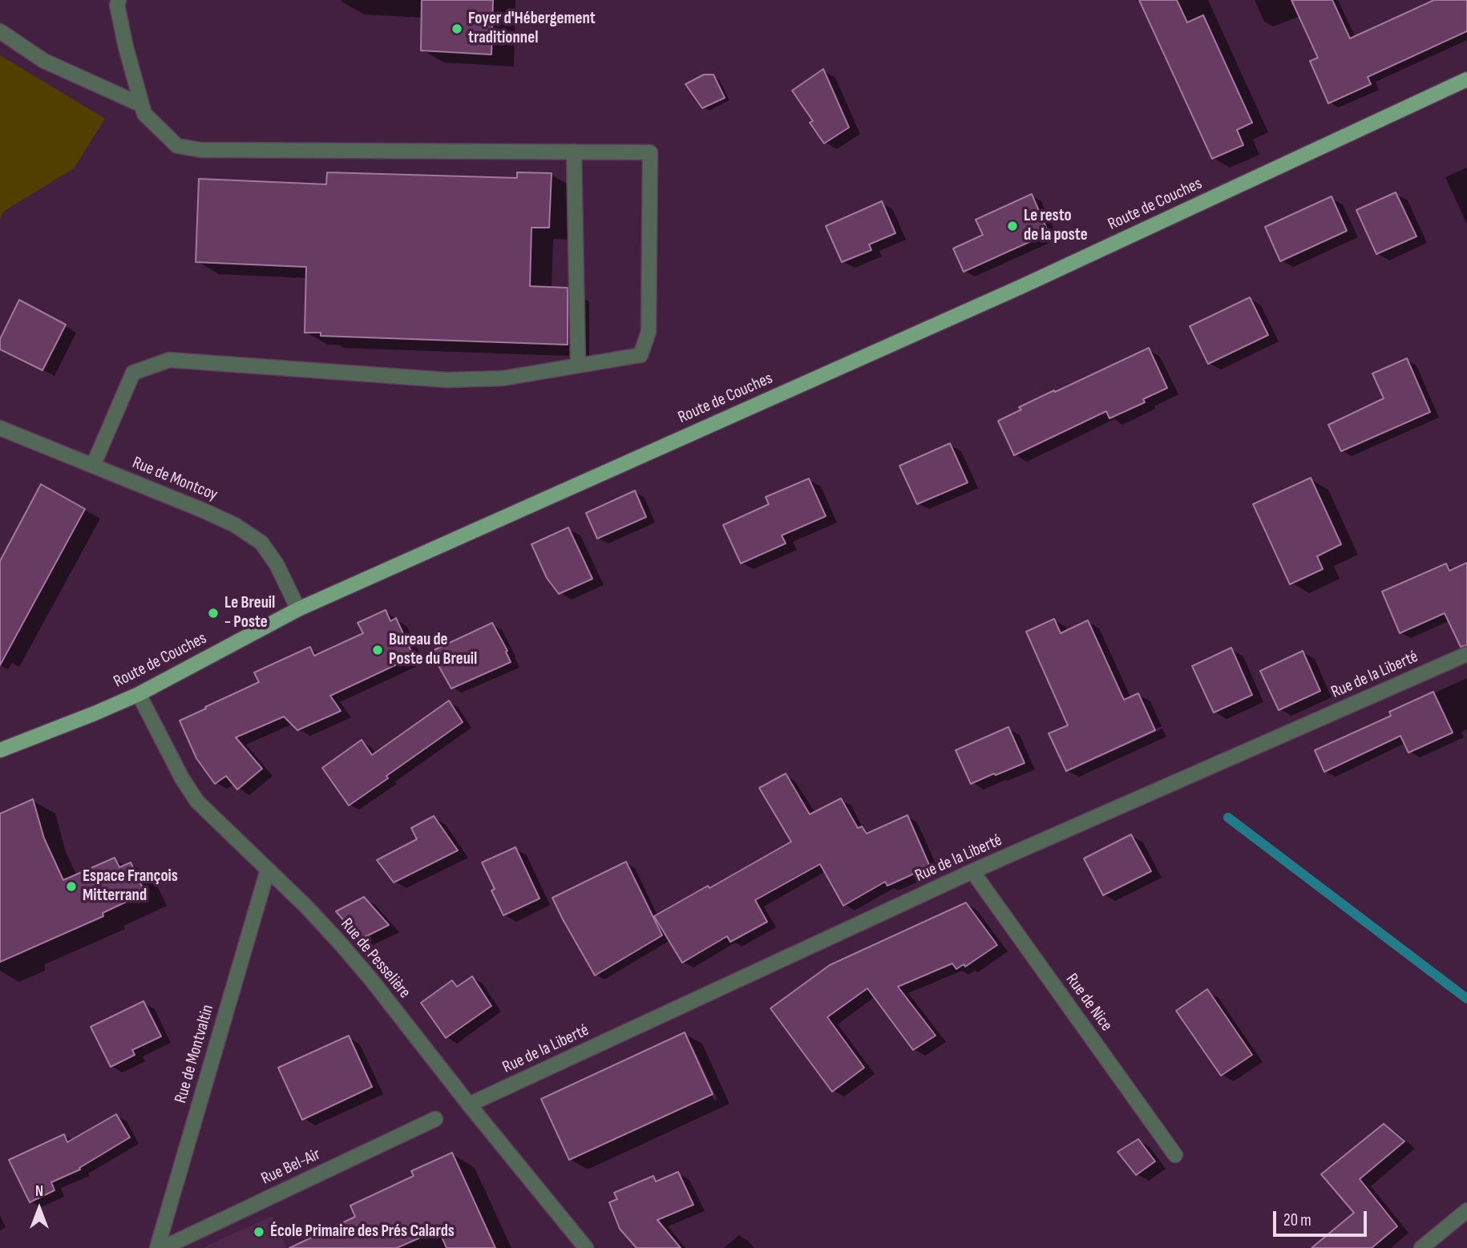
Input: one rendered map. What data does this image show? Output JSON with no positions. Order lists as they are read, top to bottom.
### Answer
{
  "streets": {
    "main road": ["Route de Couches"],
    "street": [
      "Rue de Montcoy",
      "Rue de la Liberté",
      "Rue de Pesselière",
      "Rue de Nice",
      "Rue de Montvaltin",
      "Rue Bel-Air"
    ]
  },
  "crossings": [
    ["Route de Couches", "Rue de Montcoy"],
    ["Route de Couches", "Rue de Pesselière"],
    ["Rue de la Liberté", "Rue de Pesselière"],
    ["Rue de la Liberté", "Rue de Nice"],
    ["Rue de Pesselière", "Rue de Montvaltin"]
  ],
  "places": [
    "Foyer d'Hébergement traditionnel",
    "Le resto de la poste",
    "Le Breuil - Poste",
    "Bureau de Poste du Breuil",
    "Espace François Mitterrand",
    "École Primaire des Prés Calards"
  ],
  "scale_bar": "20 m",
  "north": "top"
}
